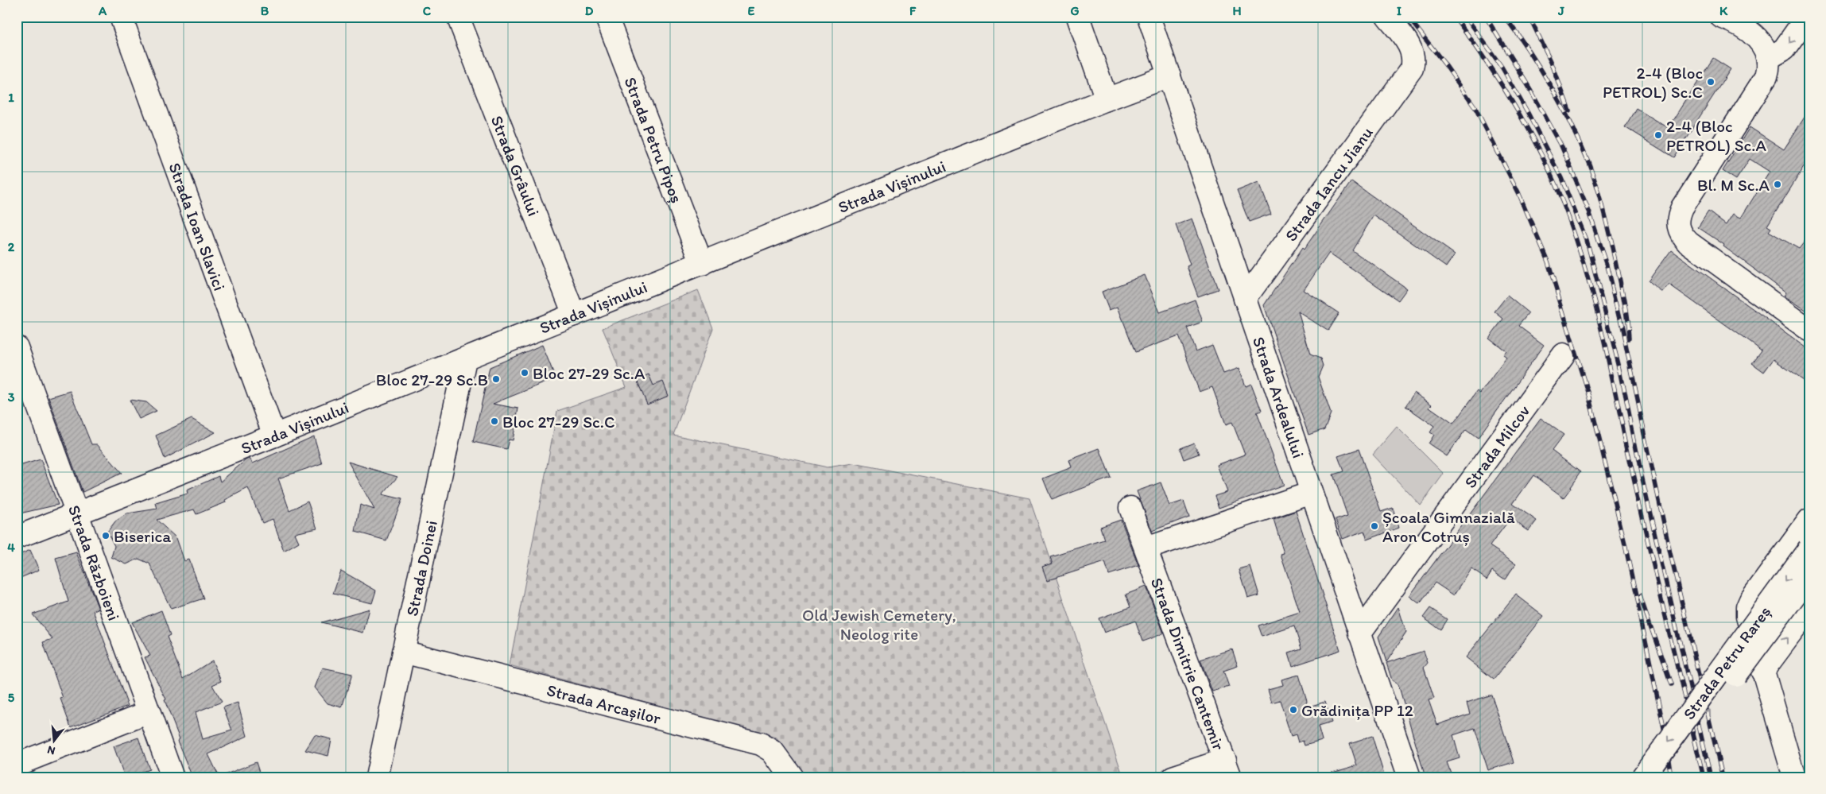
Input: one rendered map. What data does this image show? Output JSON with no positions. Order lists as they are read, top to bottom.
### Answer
{
  "streets": {
    "street": [
      "Strada Petru Pipoș",
      "Strada Grâului",
      "Strada Iancu Jianu",
      "Strada Vișinului",
      "Strada Ioan Slavici",
      "Strada Ardealului",
      "Strada Milcov",
      "Strada Războieni",
      "Strada Doinei",
      "Strada Dimitrie Cantemir",
      "Strada Petru Rareș",
      "Strada Arcașilor"
    ]
  },
  "crossings": [
    ["Strada Petru Pipoș", "Strada Vișinului"],
    ["Strada Grâului", "Strada Vișinului"],
    ["Strada Iancu Jianu", "Strada Ardealului"],
    ["Strada Vișinului", "Strada Ioan Slavici"],
    ["Strada Vișinului", "Strada Ardealului"],
    ["Strada Vișinului", "Strada Războieni"],
    ["Strada Vișinului", "Strada Doinei"],
    ["Strada Ardealului", "Strada Milcov"],
    ["Strada Doinei", "Strada Arcașilor"]
  ],
  "parks": ["Old Jewish Cemetery, Neolog rite"],
  "places": [
    "2-4 (Bloc PETROL) Sc.C",
    "2-4 (Bloc PETROL) Sc.A",
    "Bl. M Sc.A",
    "Bloc 27-29 Sc.A",
    "Bloc 27-29 Sc.B",
    "Bloc 27-29 Sc.C",
    "Școala Gimnazială Aron Cotruș",
    "Biserica",
    "Grădinița PP 12"
  ],
  "north": "bottom",
  "grid": {
    "columns": [
      "A",
      "B",
      "C",
      "D",
      "E",
      "F",
      "G",
      "H",
      "I",
      "J",
      "K"
    ],
    "rows": [
      "1",
      "2",
      "3",
      "4",
      "5"
    ]
  }
}
